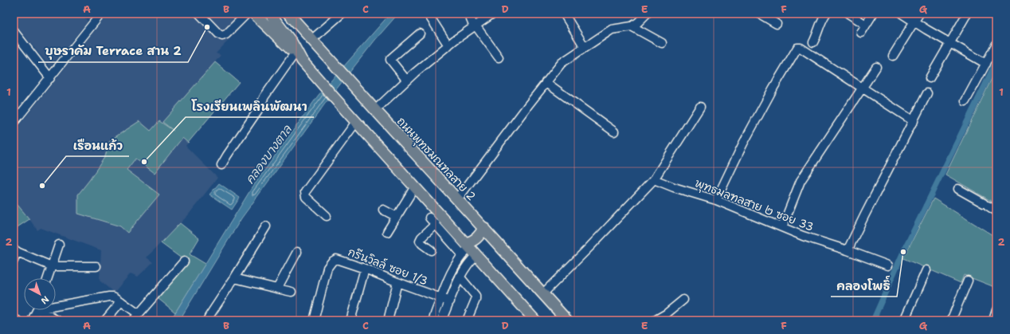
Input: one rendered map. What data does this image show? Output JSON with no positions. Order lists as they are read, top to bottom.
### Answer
{
  "streets": {
    "main road": ["ถนนพุทธมณฑลสาย 2"],
    "street": ["พุทธมลฑลสาย ๒ ซอย 33", "กรีนวิลล์ ซอย 1/3"]
  },
  "water": ["คลองบางตาล"],
  "places": [
    "บุษราคัม Terrace สาน 2",
    "โรงเรียนเพลินพัฒนา",
    "เรือนแก้ว",
    "คลองโพธิ์"
  ],
  "north": "bottom right",
  "grid": {
    "columns": [
      "A",
      "B",
      "C",
      "D",
      "E",
      "F",
      "G"
    ],
    "rows": ["1", "2"]
  }
}
